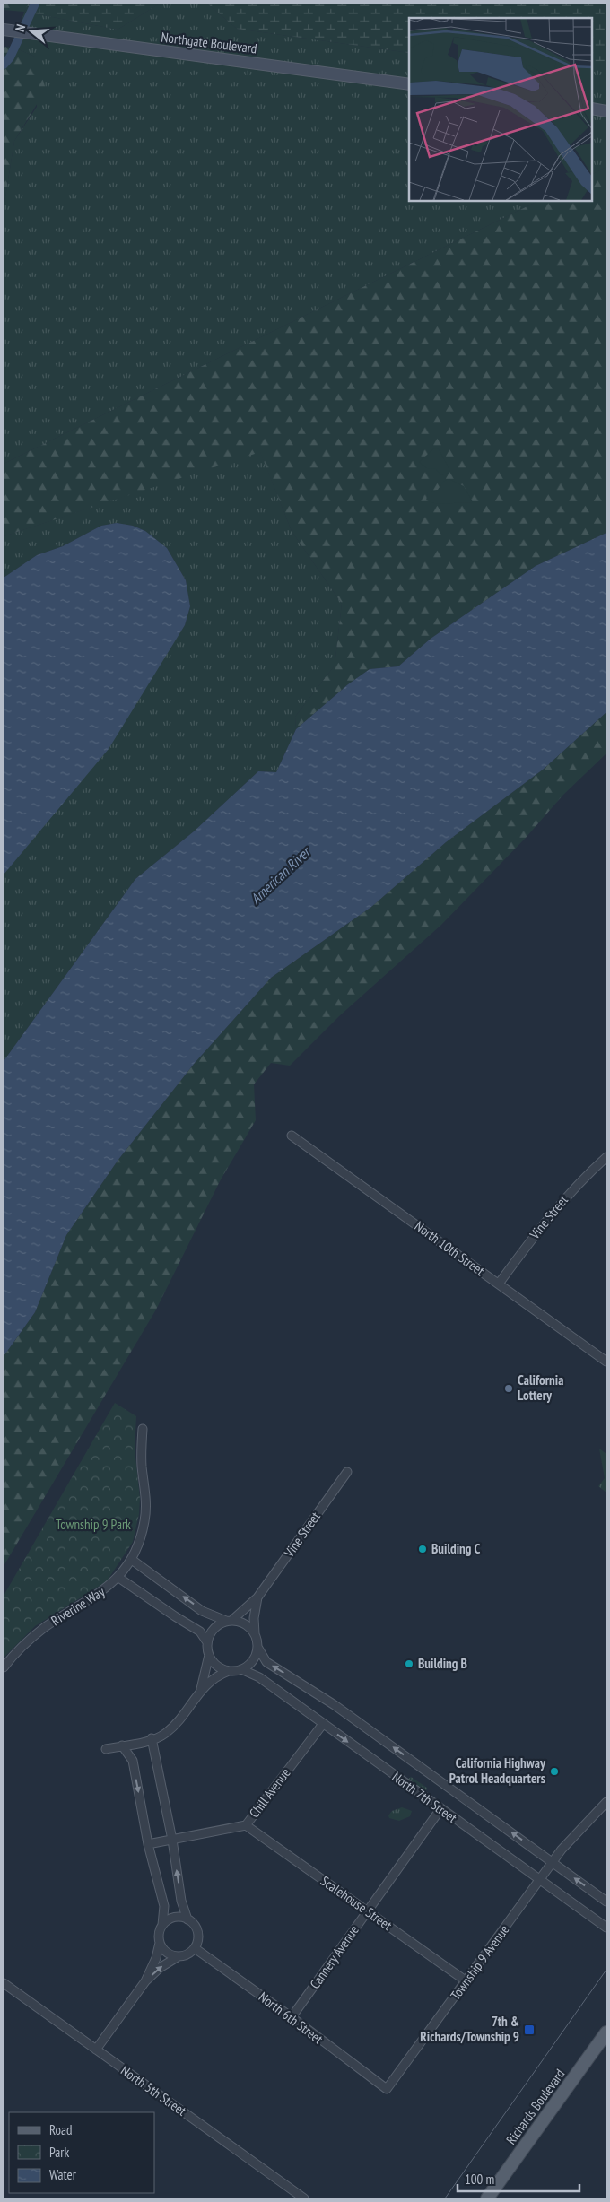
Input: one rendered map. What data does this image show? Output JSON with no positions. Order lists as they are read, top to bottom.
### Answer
{
  "streets": {
    "main road": ["Northgate Boulevard", "Richards Boulevard"],
    "street": [
      "Vine Street",
      "North 10th Street",
      "Riverine Way",
      "Chill Avenue",
      "North 7th Street",
      "Scalehouse Street",
      "Cannery Avenue",
      "Township 9 Avenue",
      "North 6th Street",
      "North 5th Street"
    ]
  },
  "crossings": [
    ["Vine Street", "North 10th Street"],
    ["Vine Street", "North 7th Street"],
    ["Chill Avenue", "North 7th Street"],
    ["Chill Avenue", "Scalehouse Street"],
    ["North 7th Street", "Cannery Avenue"],
    ["North 7th Street", "Township 9 Avenue"],
    ["Scalehouse Street", "Cannery Avenue"],
    ["Scalehouse Street", "Township 9 Avenue"],
    ["Cannery Avenue", "North 6th Street"],
    ["Township 9 Avenue", "North 6th Street"]
  ],
  "water": ["American River"],
  "parks": ["Township 9 Park"],
  "places": {
    "other": [
      "California Lottery",
      "Building C",
      "Building B",
      "California Highway Patrol Headquarters"
    ],
    "transit": ["7th & Richards/Township 9"]
  },
  "legend": ["Road", "Park", "Water"],
  "scale_bar": "100 m",
  "north": "left"
}
